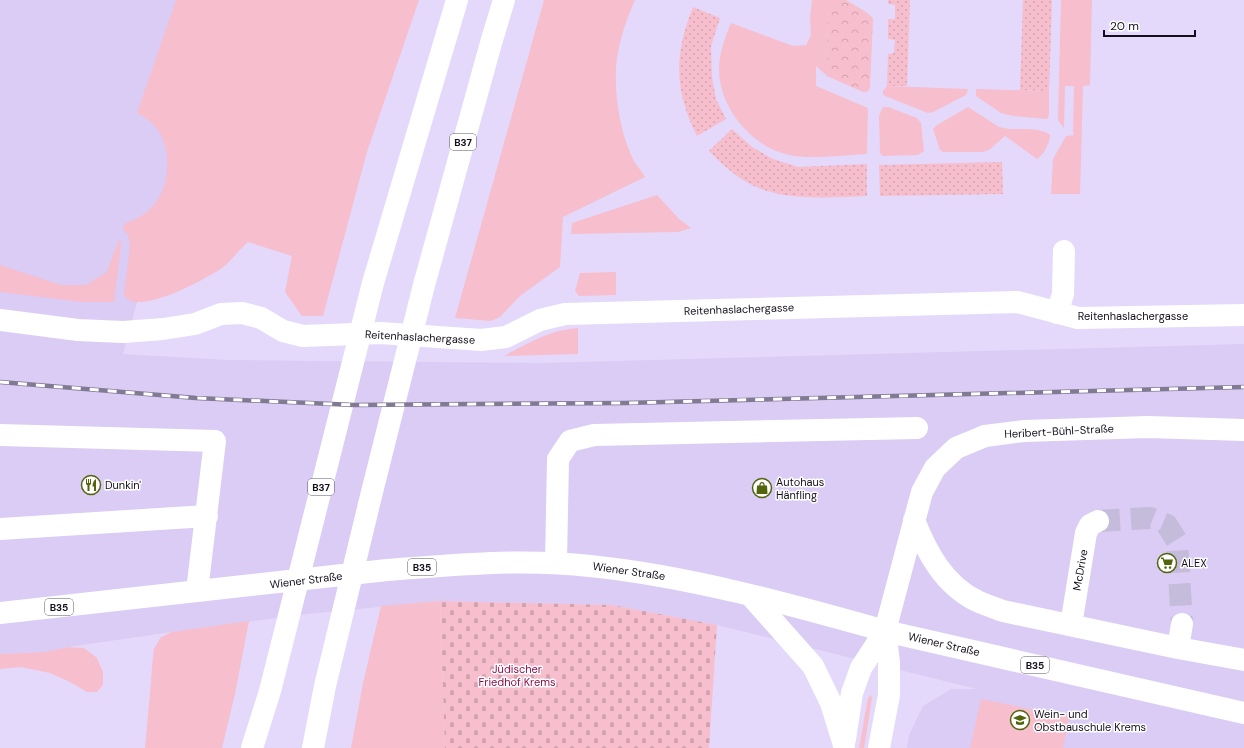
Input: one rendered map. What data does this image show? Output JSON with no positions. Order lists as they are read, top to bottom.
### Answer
{
  "streets": {
    "main road": [
      "B37",
      "Reitenhaslachergasse",
      "Heribert-Bühl-Straße",
      "B35",
      "McDrive",
      "Wiener Straße"
    ]
  },
  "crossings": [
    ["Heribert-Bühl-Straße", "Wiener Straße"]
  ],
  "parks": ["Jüdischer Friedhof Krems"],
  "places": {
    "restaurant": ["Dunkin'"],
    "shop": ["Autohaus Hänfling"],
    "supermarket": ["ALEX"],
    "school or university": ["Wein- und Obstbauschule Krems"]
  },
  "scale_bar": "20 m"
}
